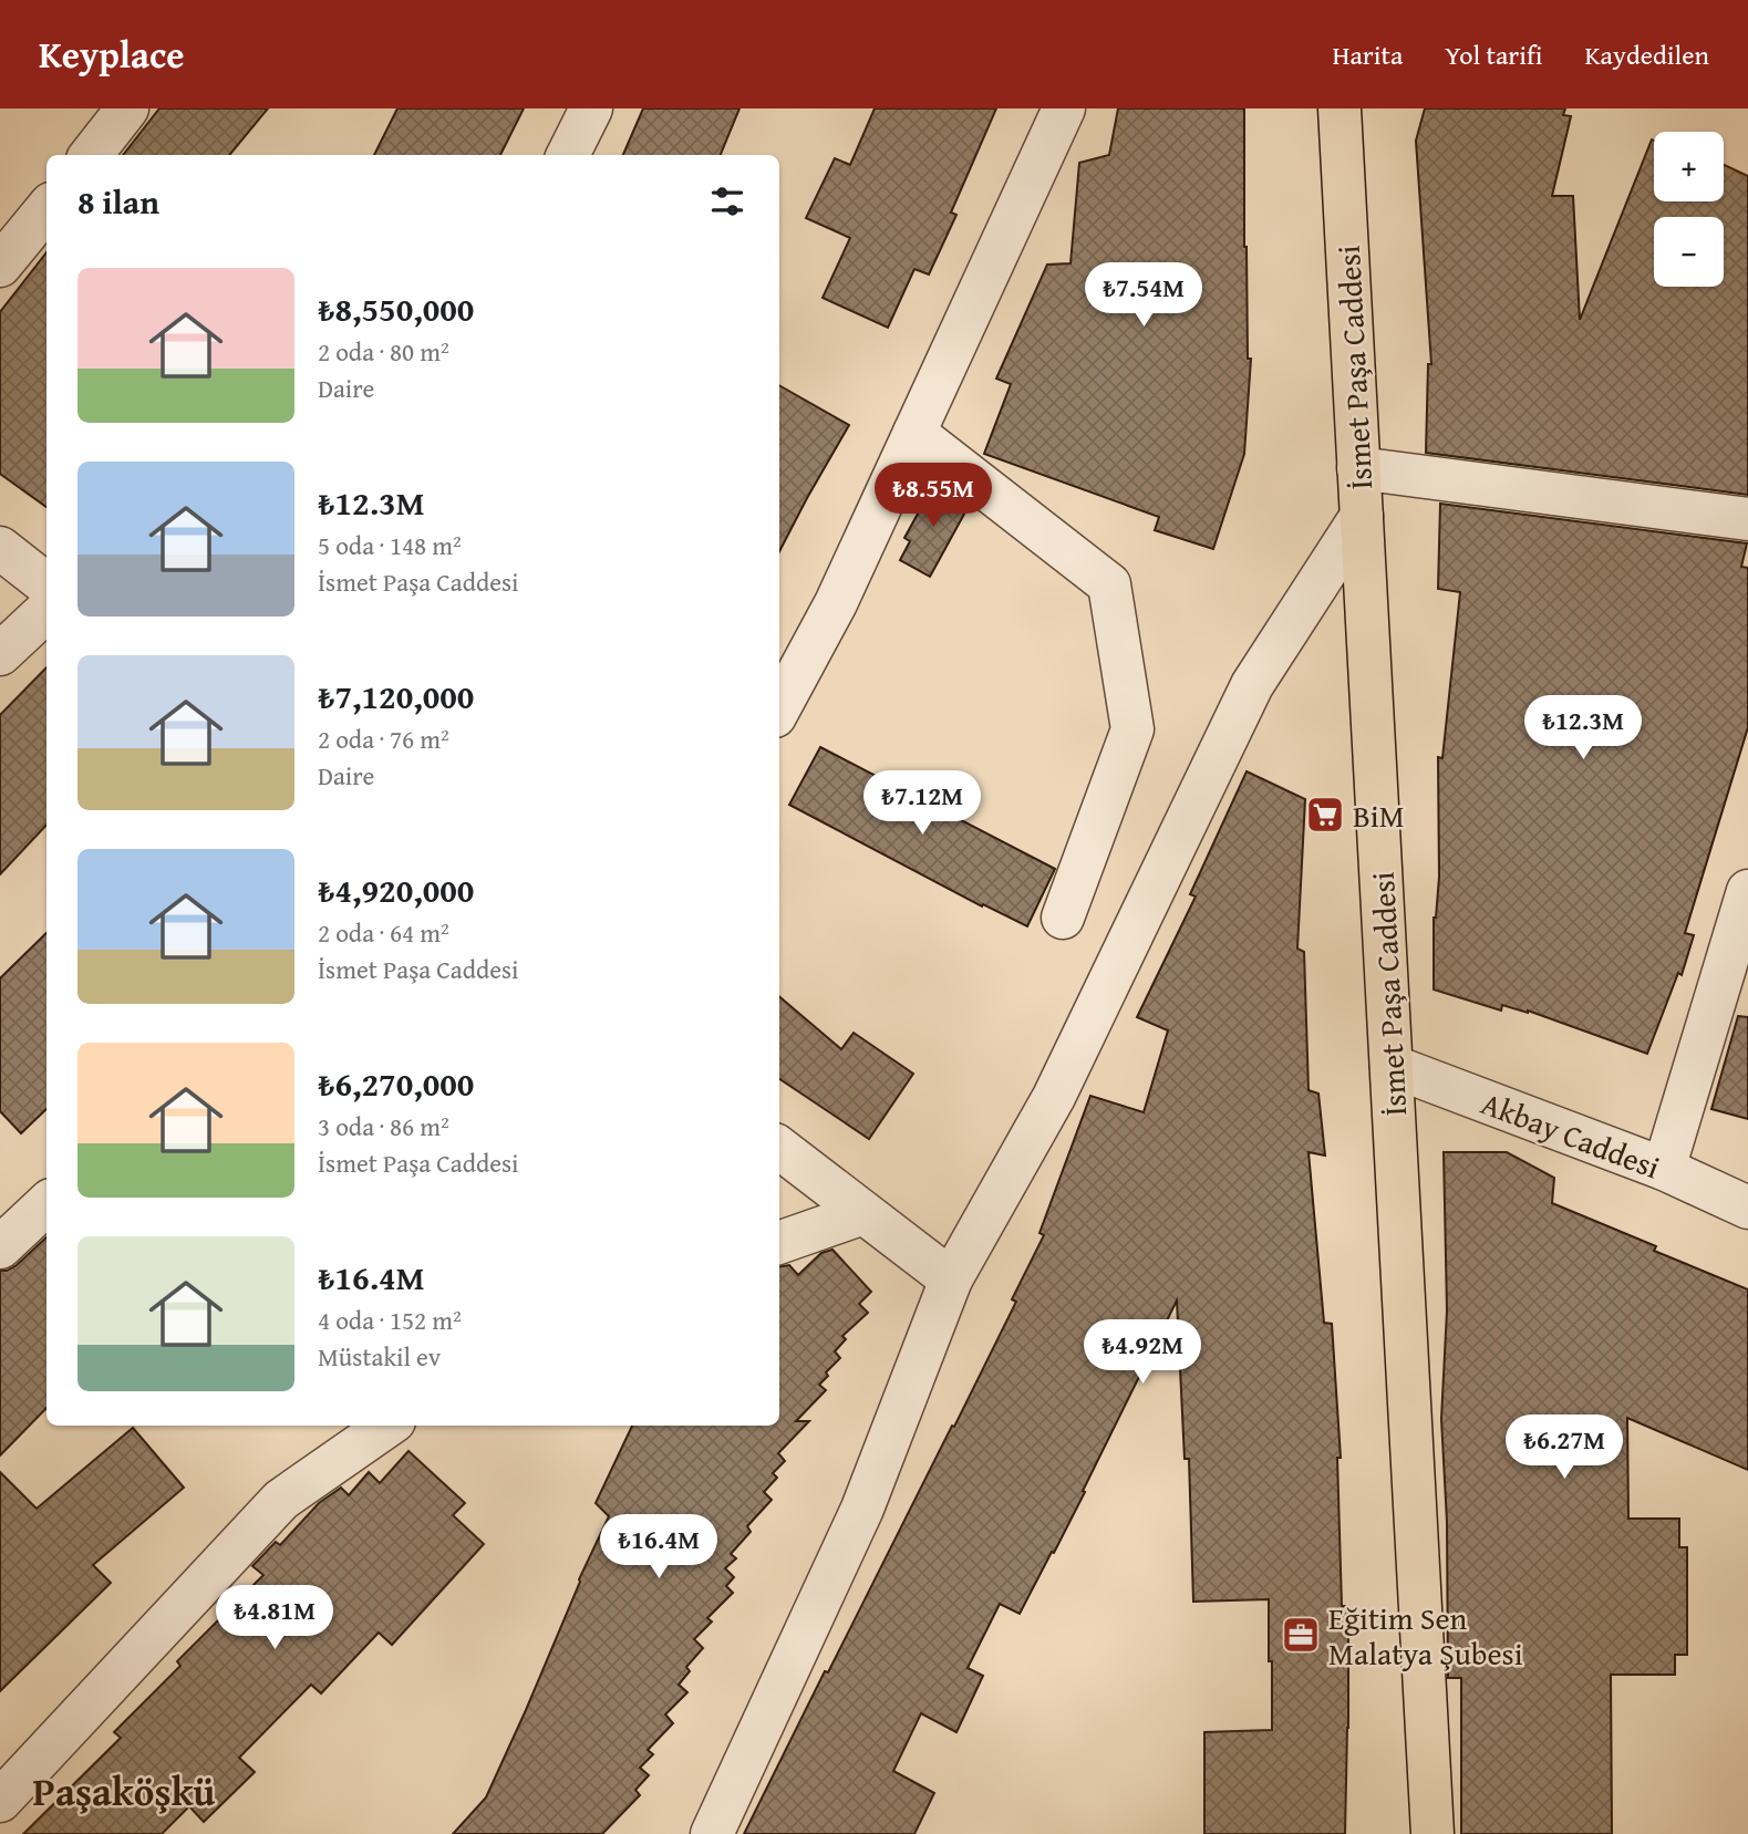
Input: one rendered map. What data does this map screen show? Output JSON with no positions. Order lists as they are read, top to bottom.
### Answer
{
  "streets": {
    "main road": ["İsmet Paşa Caddesi"],
    "street": ["Akbay Caddesi"]
  },
  "crossings": [
    ["İsmet Paşa Caddesi", "Akbay Caddesi"]
  ],
  "districts": ["Paşaköşkü"],
  "places": {
    "supermarket": ["BiM"],
    "office": ["Eğitim Sen Malatya Şubesi"]
  },
  "page": {
    "header": "Keyplace",
    "nav": ["Harita", "Yol tarifi", "Kaydedilen"],
    "map_buttons": ["+", "−"],
    "heading": "8 ilan",
    "list": [
      {
        "name": "₺8,550,000",
        "note": "2 oda · 80 m² · Daire"
      },
      {
        "name": "₺12.3M",
        "note": "5 oda · 148 m² · İsmet Paşa Caddesi"
      },
      {
        "name": "₺7,120,000",
        "note": "2 oda · 76 m² · Daire"
      },
      {
        "name": "₺4,920,000",
        "note": "2 oda · 64 m² · İsmet Paşa Caddesi"
      },
      {
        "name": "₺6,270,000",
        "note": "3 oda · 86 m² · İsmet Paşa Caddesi"
      },
      {
        "name": "₺16.4M",
        "note": "4 oda · 152 m² · Müstakil ev"
      }
    ],
    "price": [
      "₺7.54M",
      "₺8.55M",
      "₺12.3M",
      "₺7.12M",
      "₺4.92M",
      "₺6.27M",
      "₺16.4M",
      "₺4.81M"
    ]
  }
}
